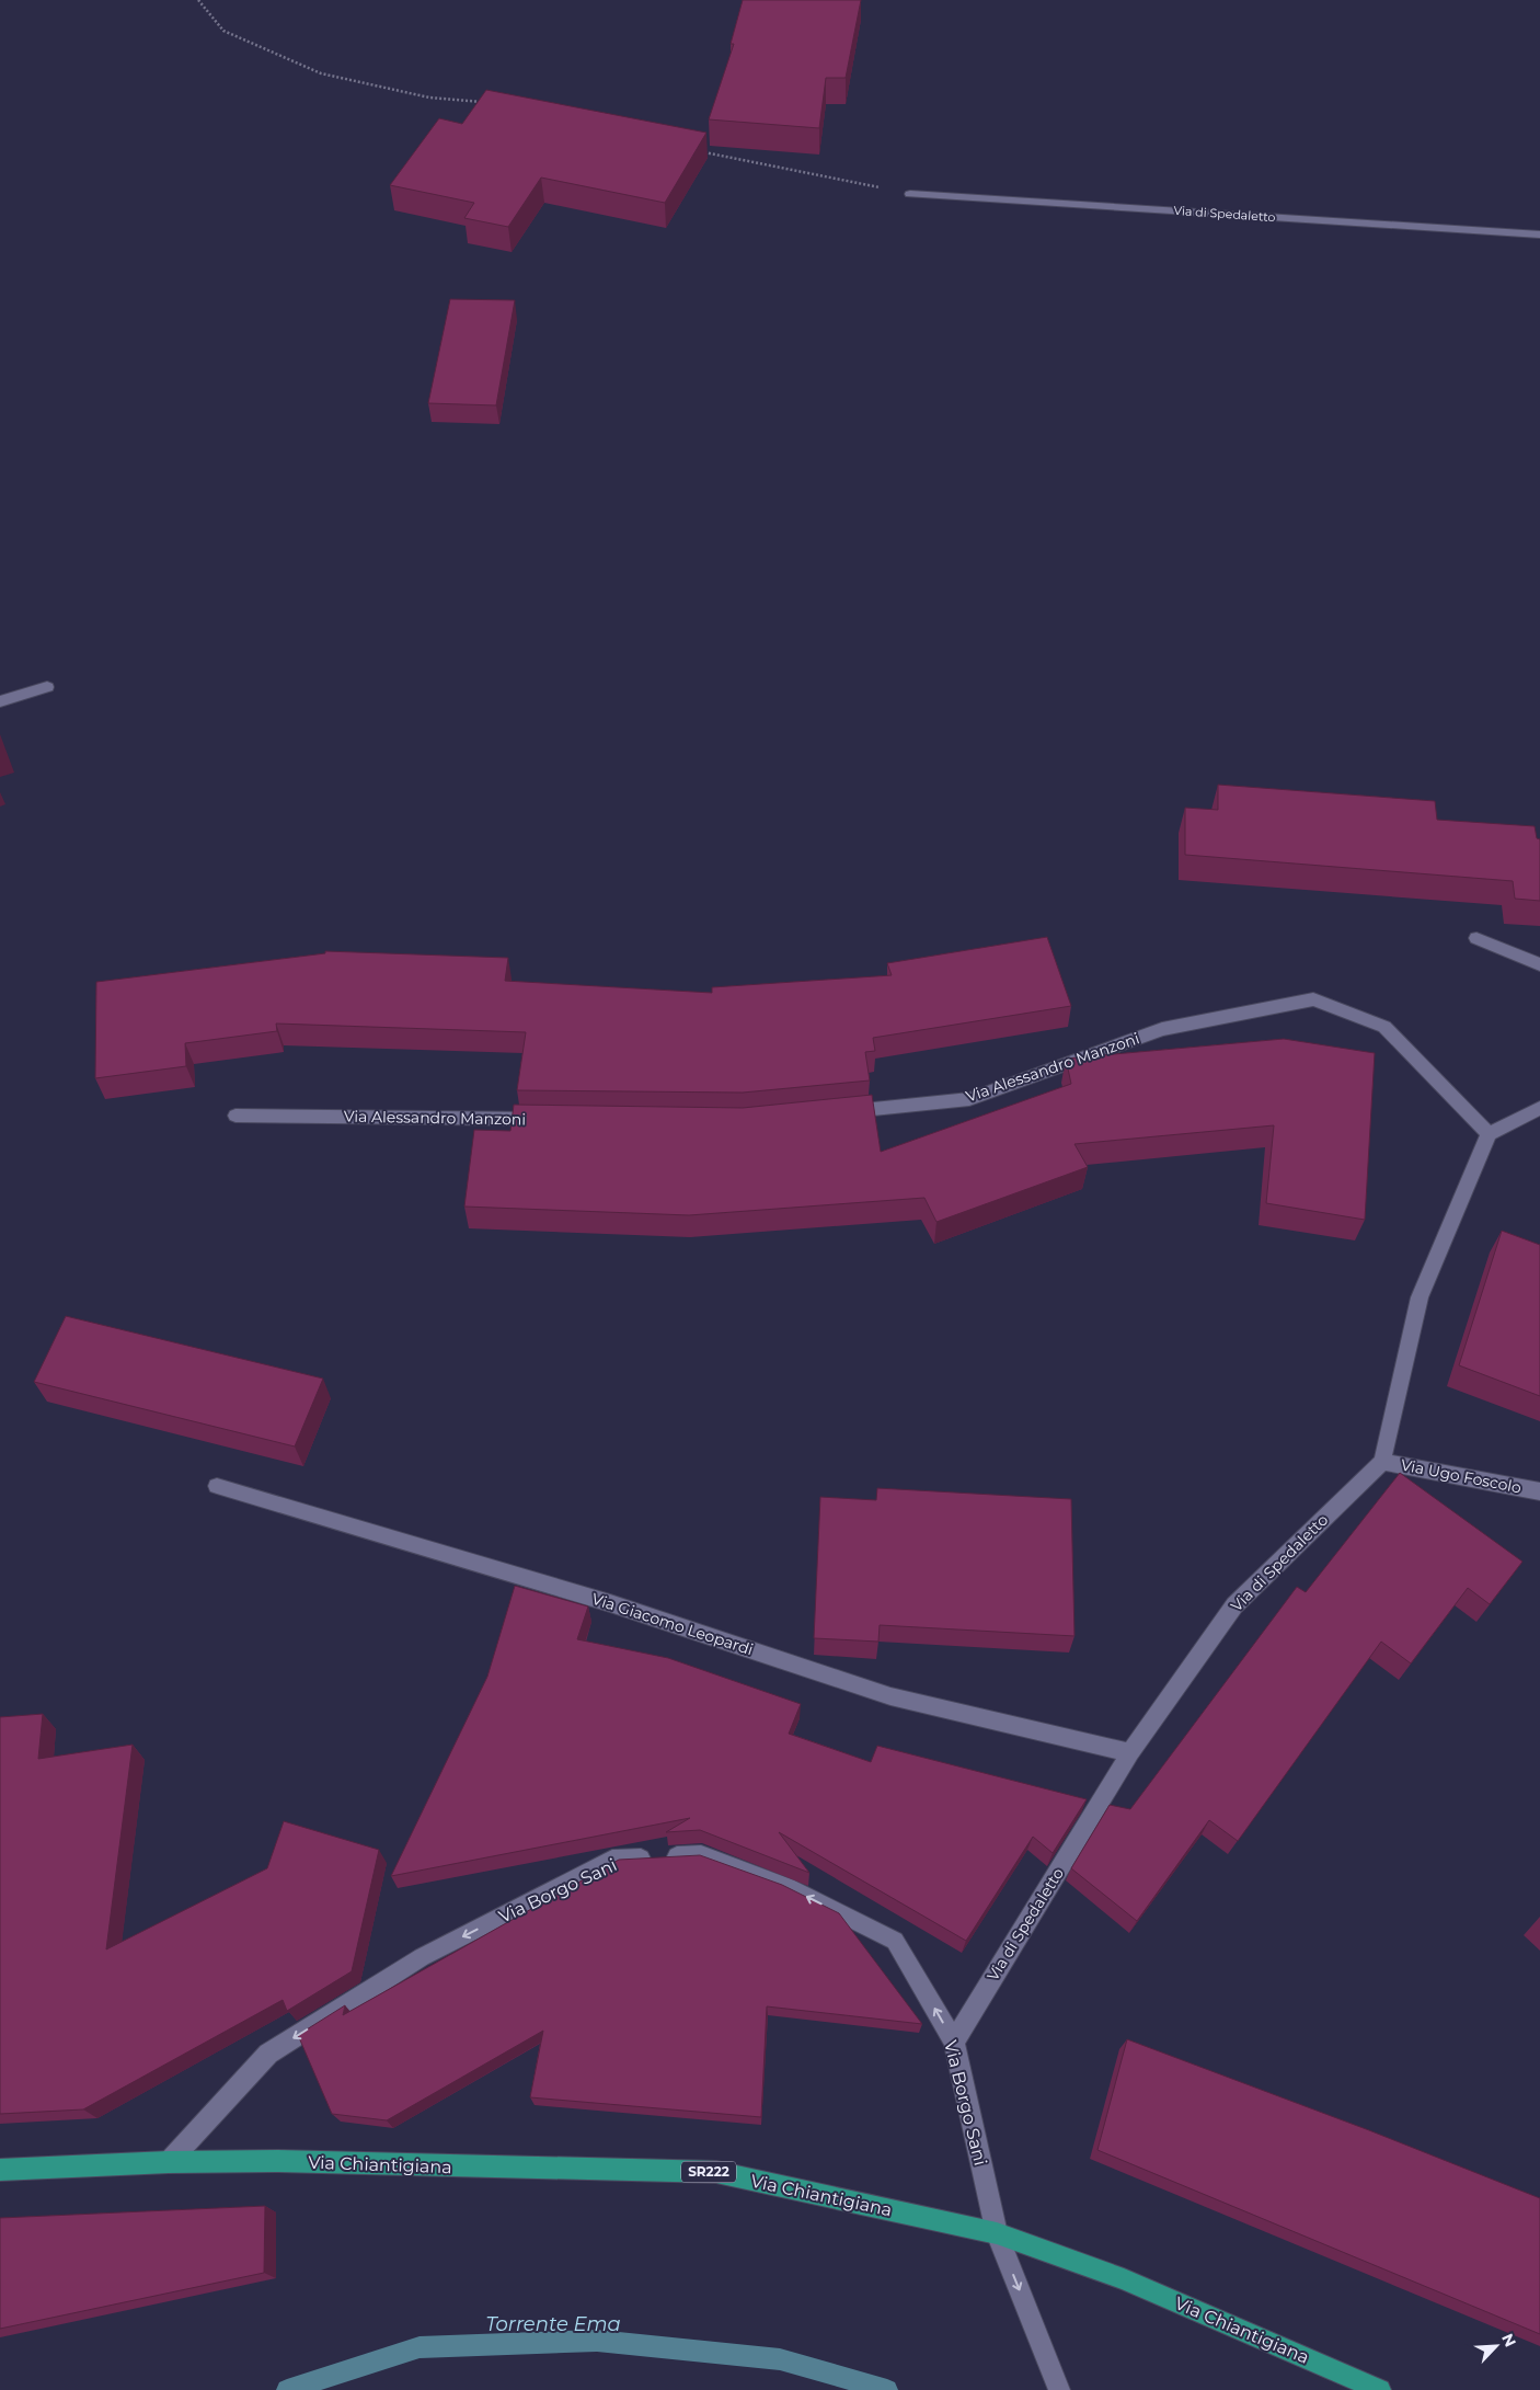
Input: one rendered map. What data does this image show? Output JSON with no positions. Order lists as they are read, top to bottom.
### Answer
{
  "streets": {
    "main road": ["Via Chiantigiana", "SR222"],
    "street": [
      "Via di Spedaletto",
      "Via Alessandro Manzoni",
      "Via Ugo Foscolo",
      "Via Giacomo Leopardi",
      "Via Borgo Sani"
    ]
  },
  "crossings": [
    ["Via di Spedaletto", "Via Ugo Foscolo"],
    ["Via di Spedaletto", "Via Giacomo Leopardi"],
    ["Via di Spedaletto", "Via Borgo Sani"],
    ["Via Borgo Sani", "Via Chiantigiana"]
  ],
  "water": ["Torrente Ema"],
  "north": "top right"
}
